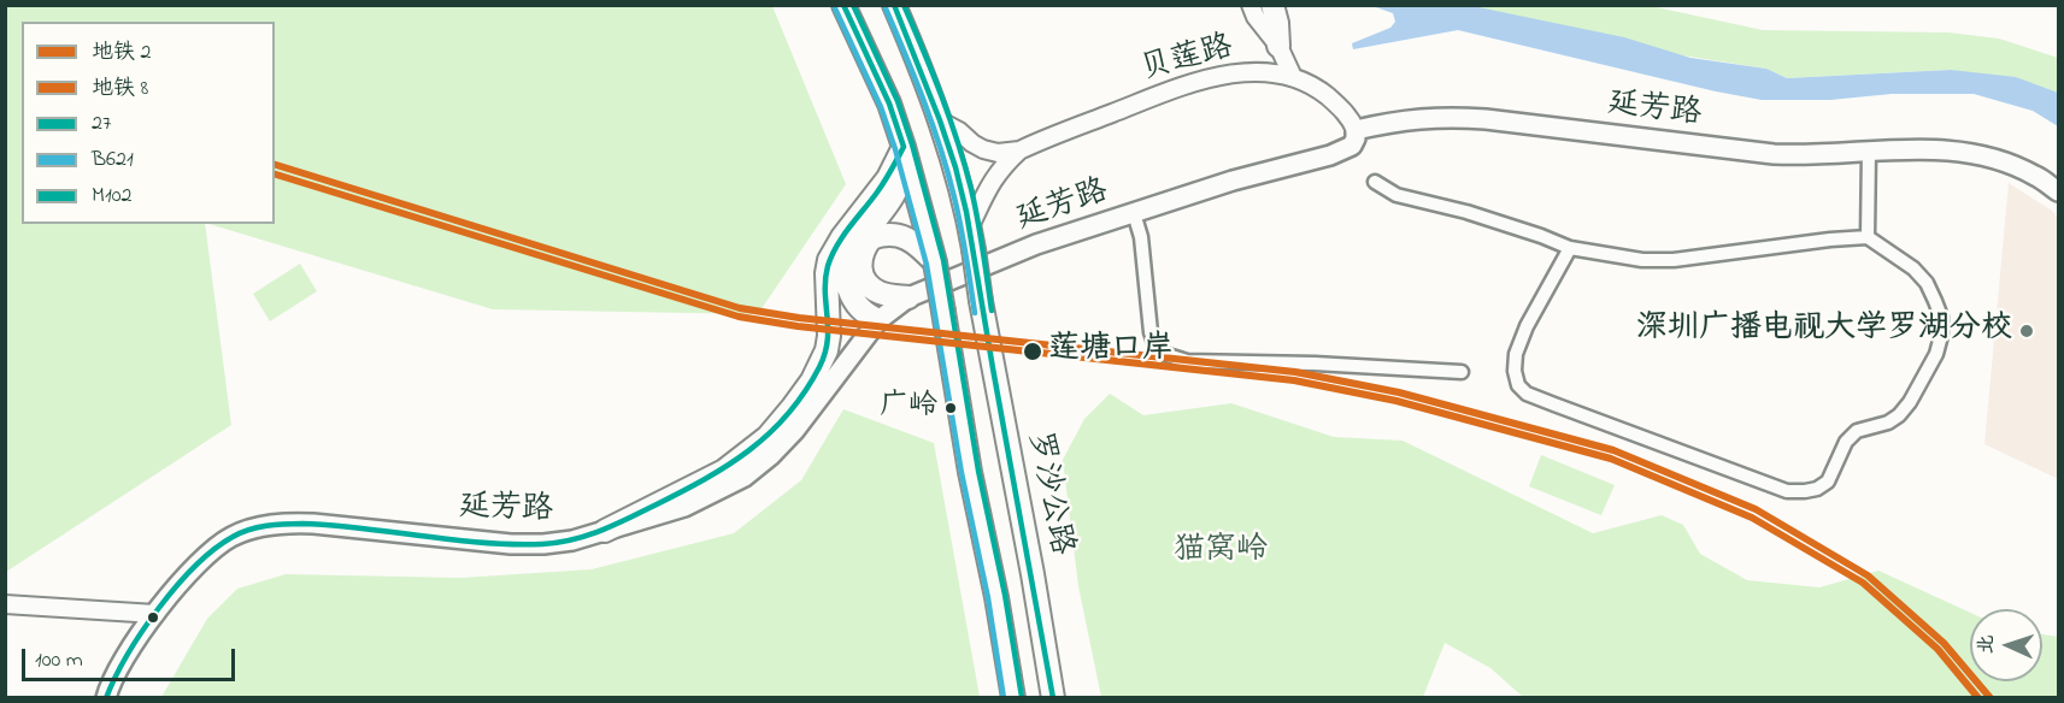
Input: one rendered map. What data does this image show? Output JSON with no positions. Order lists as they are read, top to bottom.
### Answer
{
  "streets": {
    "highway": ["罗沙公路"],
    "main road": ["延芳路"],
    "street": ["贝莲路"]
  },
  "crossings": [
    ["贝莲路", "延芳路"],
    ["贝莲路", "罗沙公路"]
  ],
  "parks": ["猫窝岭"],
  "places": ["深圳广播电视大学罗湖分校", "莲塘口岸", "广岭"],
  "lines": [
    "transit line 27",
    "transit line M102",
    "transit line B621",
    "metro line 2",
    "metro line 8"
  ],
  "legend": [
    "地铁 2",
    "地铁 8",
    "27",
    "B621",
    "M102"
  ],
  "scale_bar": "100 m",
  "north": "left"
}
